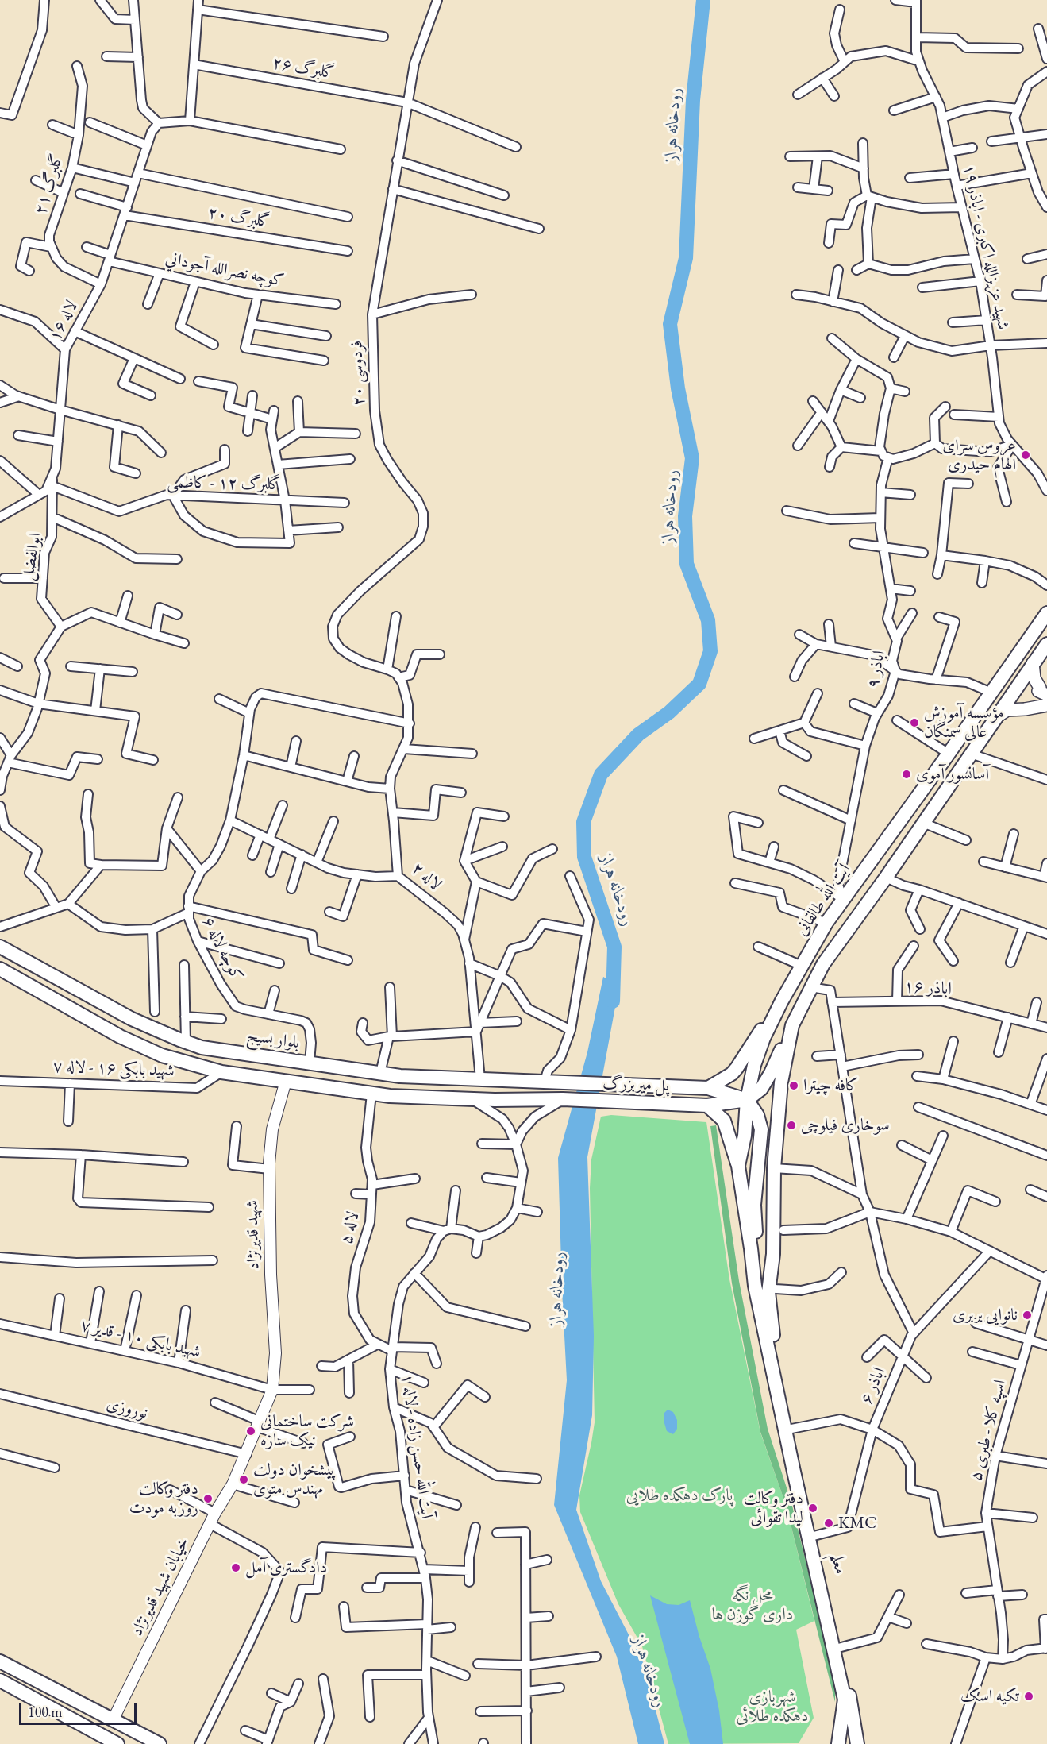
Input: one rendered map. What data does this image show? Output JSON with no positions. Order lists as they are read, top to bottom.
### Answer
{
  "streets": {
    "main road": [
      "آیت الله طالقانی",
      "بلوار بسیج",
      "پل میربزرگ",
      "معلم"
    ],
    "street": [
      "گلبرگ ۲۶",
      "گلبرگ ۲۱",
      "گلبرگ ۲۰",
      "شهید عزیزالله اکبری - اباذر ۱۹",
      "كوچه نصرالله آجوداني",
      "لاله ۱۶",
      "فردوسی ۲۰",
      "گلبرگ ۱۲ - کاظمی",
      "ابوالفضل",
      "اباذر ۹",
      "لاله ۲",
      "کوچه لاله ۶",
      "اباذر ۱۶",
      "شهید بابکی ۱۶ - لاله ۷",
      "لاله ۵",
      "شهید قدیرنژاد",
      "شهید بابکی ۱۰ - قدیر ۷",
      "اباذر ۶",
      "نوروزی",
      "اسپه کلا - طبری ۵",
      "آیت الله حسن زاده - لاله ۱",
      "خيابان شهيد قديرنژاد"
    ]
  },
  "crossings": [
    ["گلبرگ ۲۶", "فردوسی ۲۰"],
    ["گلبرگ ۲۰", "لاله ۱۶"],
    ["كوچه نصرالله آجوداني", "لاله ۱۶"],
    ["لاله ۱۶", "ابوالفضل"],
    ["گلبرگ ۱۲ - کاظمی", "ابوالفضل"],
    ["اباذر ۹", "آیت الله طالقانی"],
    ["لاله ۲", "کوچه لاله ۶"],
    ["لاله ۲", "بلوار بسیج"],
    ["آیت الله طالقانی", "پل میربزرگ"],
    ["آیت الله طالقانی", "معلم"],
    ["کوچه لاله ۶", "بلوار بسیج"],
    ["بلوار بسیج", "پل میربزرگ"],
    ["لاله ۵", "آیت الله حسن زاده - لاله ۱"],
    ["شهید قدیرنژاد", "شهید بابکی ۱۰ - قدیر ۷"],
    ["شهید قدیرنژاد", "خيابان شهيد قديرنژاد"],
    ["شهید بابکی ۱۰ - قدیر ۷", "خيابان شهيد قديرنژاد"],
    ["اباذر ۶", "معلم"],
    ["نوروزی", "خيابان شهيد قديرنژاد"]
  ],
  "water": ["رودخانه هراز"],
  "parks": ["پارک دهکده طلایی", "محل نگه داری گوزن ها", "شهربازی دهکده طلائی"],
  "places": [
    "عروس سرای الهام حیدری",
    "مؤسسه آموزش عالی سمنگان",
    "آسانسور آموی",
    "کافه چیترا",
    "سوخاری فیلوچی",
    "نانوایی بربری",
    "شرکت ساختمانی نیک سازه",
    "پیشخوان دولت مهندس متوی",
    "دفتر وکالت روزبه مودت",
    "دفتر وکالت لیدا تقوائی",
    "KMC",
    "دادگستری آمل",
    "تکیه اسک"
  ],
  "scale_bar": "100 m"
}
